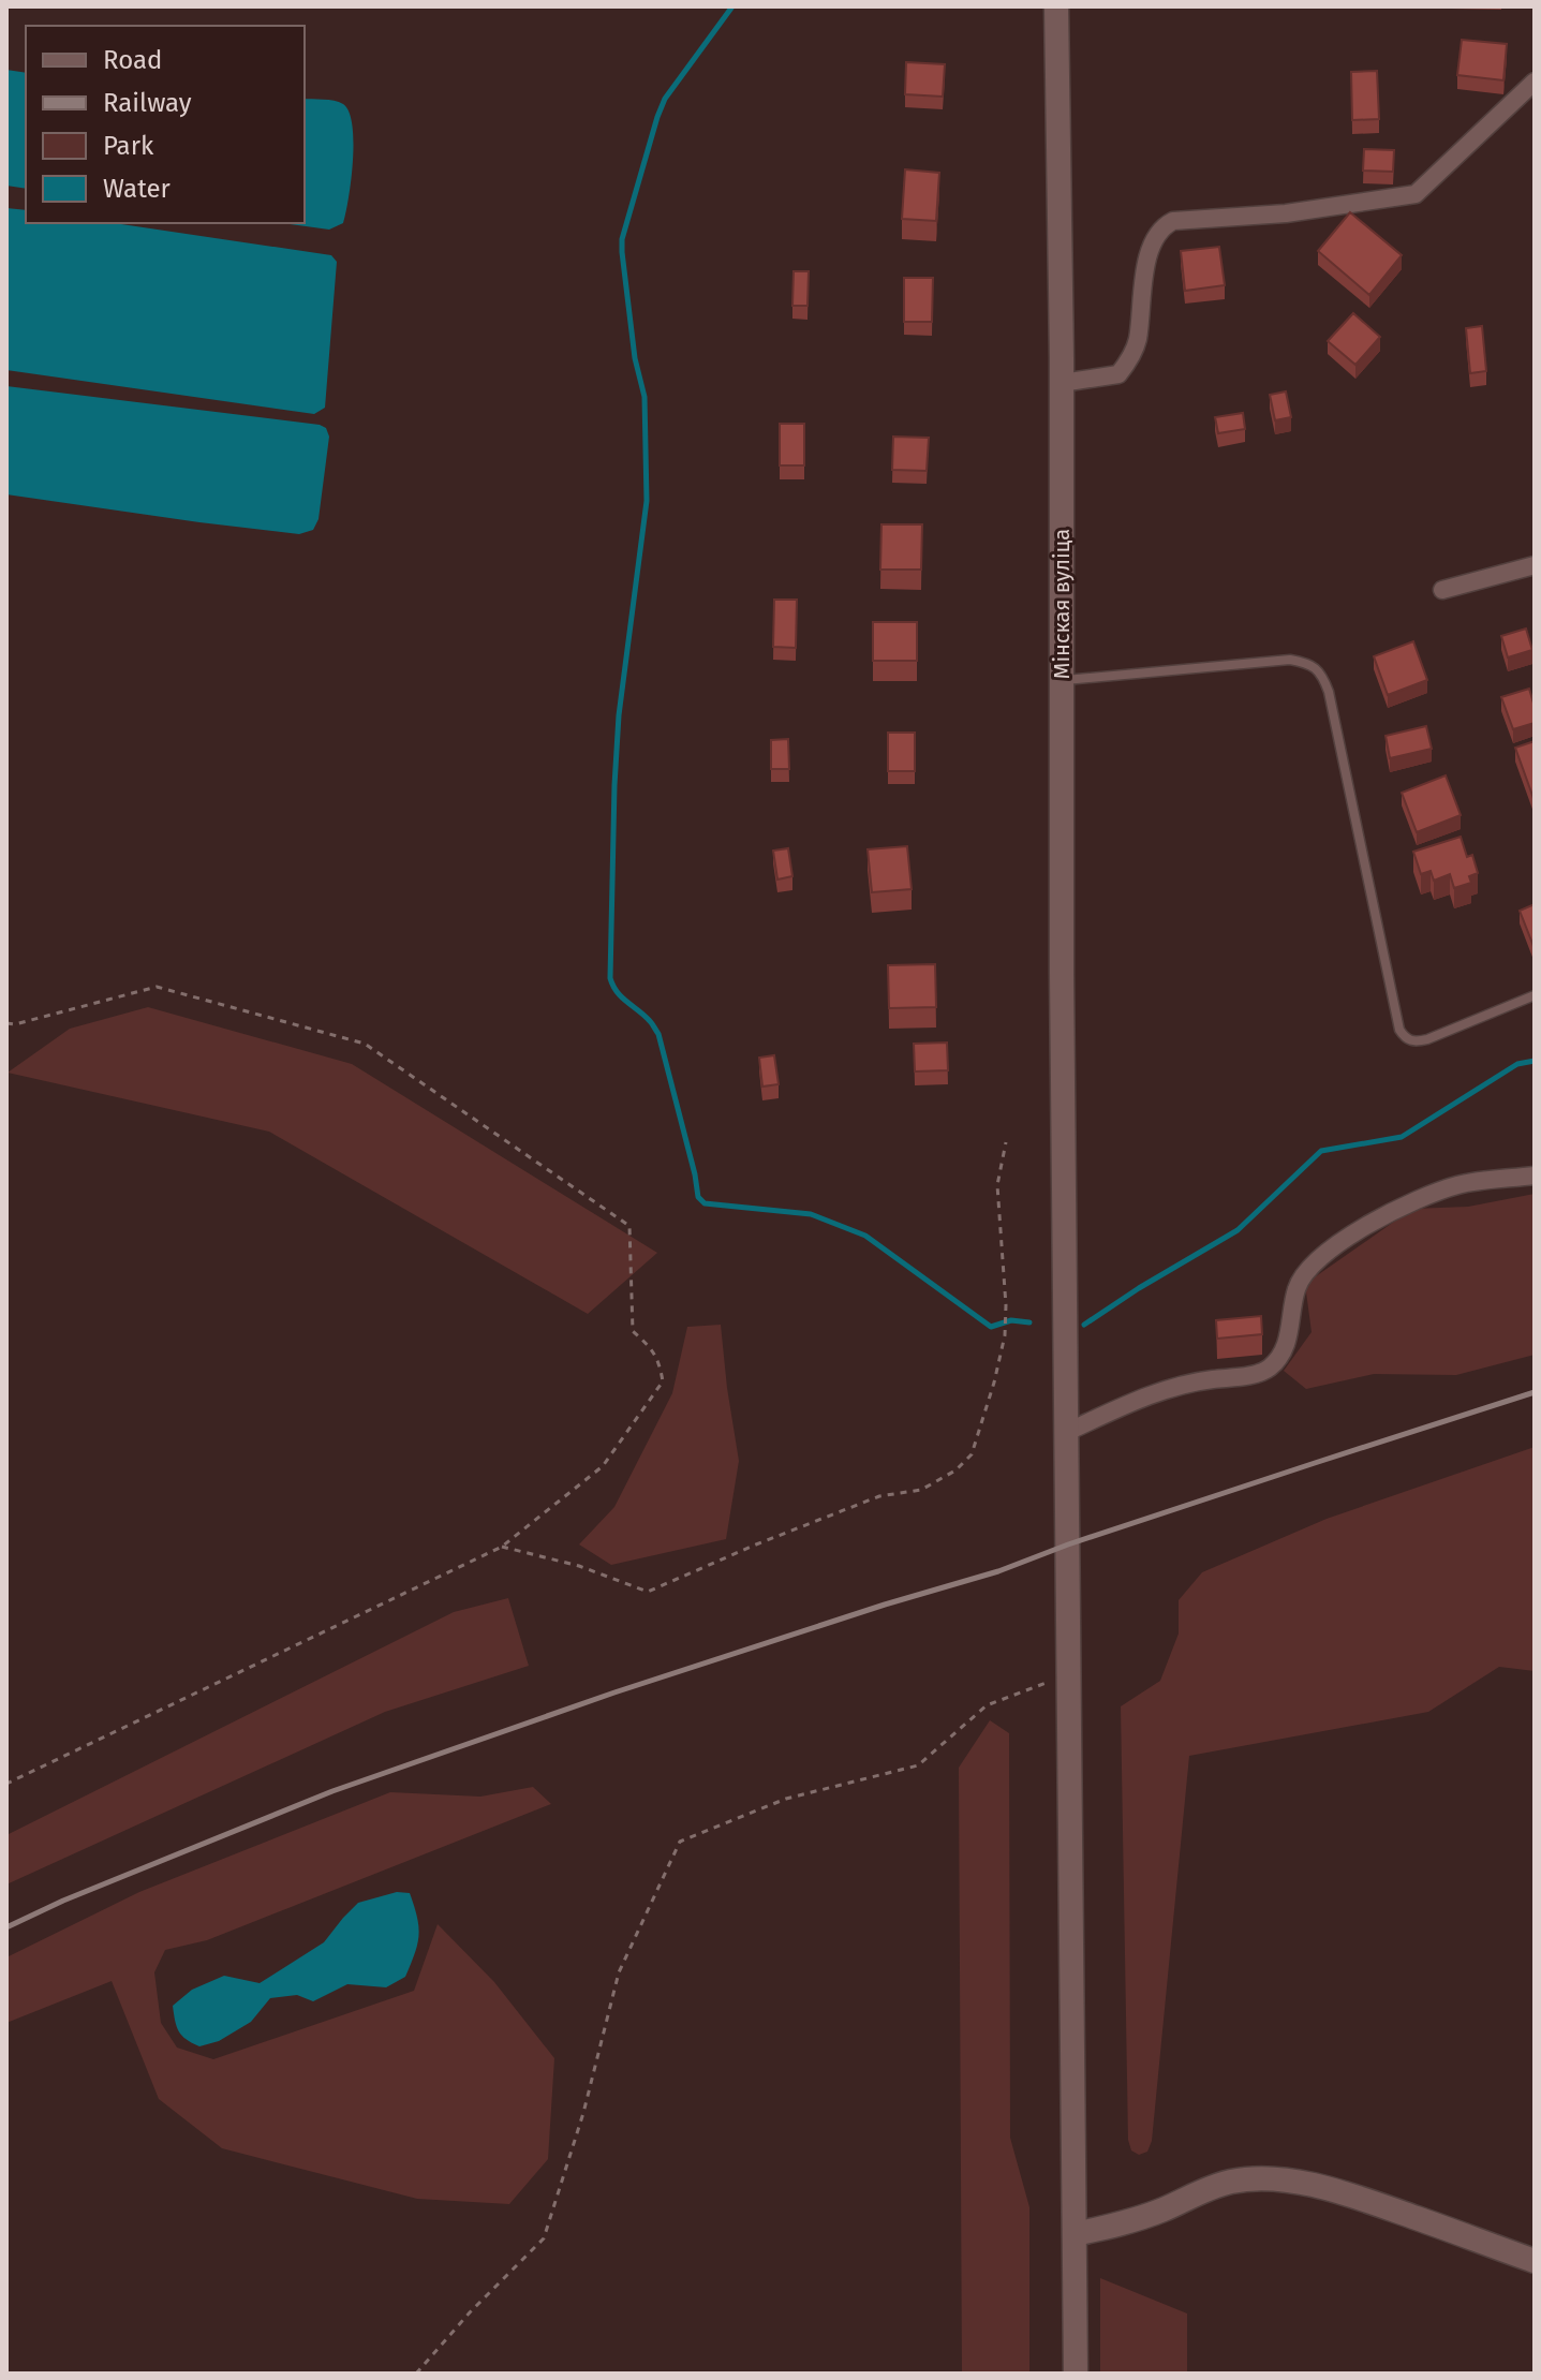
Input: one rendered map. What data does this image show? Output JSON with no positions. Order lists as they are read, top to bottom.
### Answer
{
  "streets": {
    "main road": ["Мінская вуліца"]
  },
  "legend": [
    "Road",
    "Railway",
    "Park",
    "Water"
  ]
}
